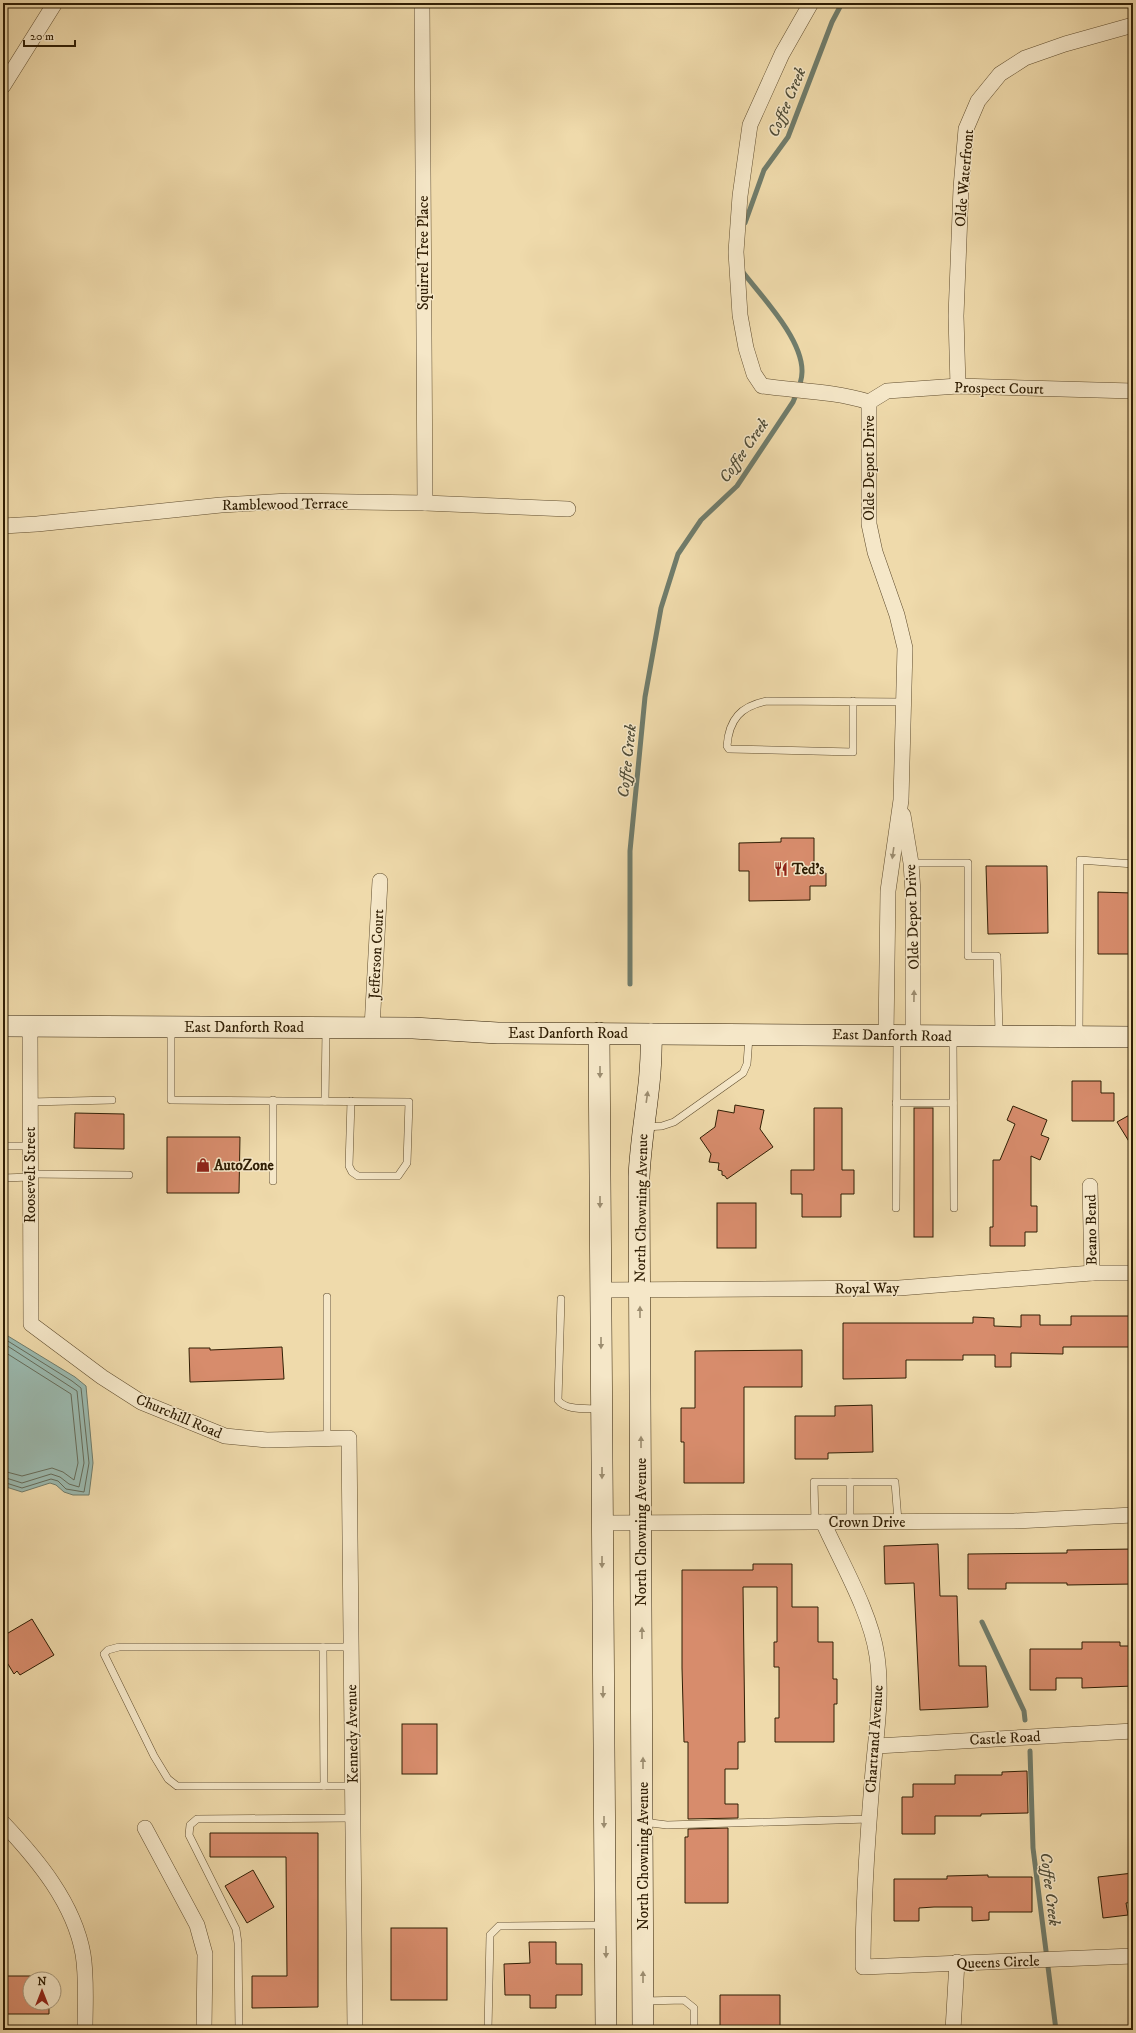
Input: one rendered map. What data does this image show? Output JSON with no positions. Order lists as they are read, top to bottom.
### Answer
{
  "streets": {
    "street": [
      "Olde Waterfront",
      "Squirrel Tree Place",
      "Prospect Court",
      "Olde Depot Drive",
      "Ramblewood Terrace",
      "Jefferson Court",
      "East Danforth Road",
      "Roosevelt Street",
      "North Chowning Avenue",
      "Beano Bend",
      "Royal Way",
      "Churchill Road",
      "Crown Drive",
      "Kennedy Avenue",
      "Castle Road",
      "Chartrand Avenue",
      "Queens Circle"
    ]
  },
  "crossings": [
    ["Olde Waterfront", "Prospect Court"],
    ["Squirrel Tree Place", "Ramblewood Terrace"],
    ["Prospect Court", "Olde Depot Drive"],
    ["Olde Depot Drive", "East Danforth Road"],
    ["Jefferson Court", "East Danforth Road"],
    ["East Danforth Road", "Roosevelt Street"],
    ["East Danforth Road", "North Chowning Avenue"],
    ["Roosevelt Street", "Churchill Road"],
    ["North Chowning Avenue", "Royal Way"],
    ["North Chowning Avenue", "Crown Drive"],
    ["Beano Bend", "Royal Way"],
    ["Churchill Road", "Kennedy Avenue"],
    ["Crown Drive", "Chartrand Avenue"],
    ["Castle Road", "Chartrand Avenue"],
    ["Chartrand Avenue", "Queens Circle"]
  ],
  "water": ["Coffee Creek"],
  "places": {
    "restaurant": ["Ted's"],
    "shop": ["AutoZone"]
  },
  "scale_bar": "20 m",
  "north": "top"
}
